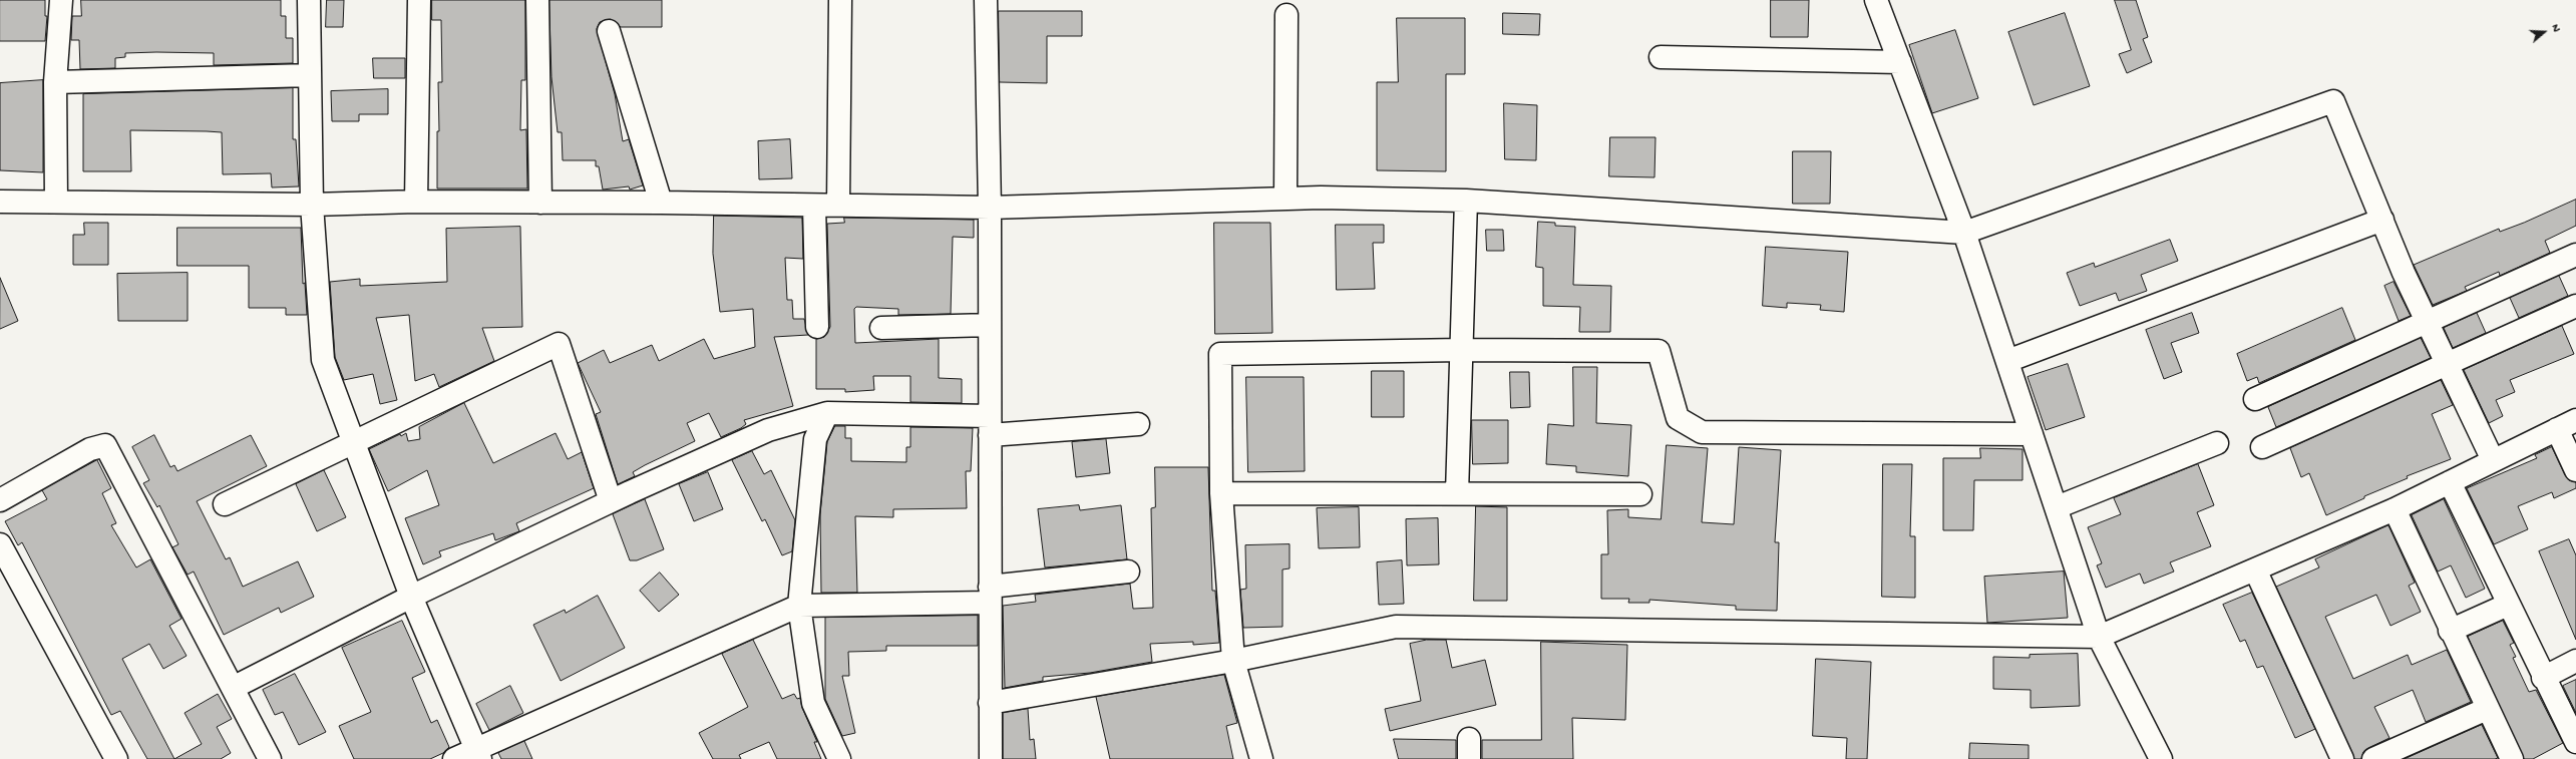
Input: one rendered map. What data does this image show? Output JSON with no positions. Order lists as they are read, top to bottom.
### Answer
{
  "north": "right"
}
